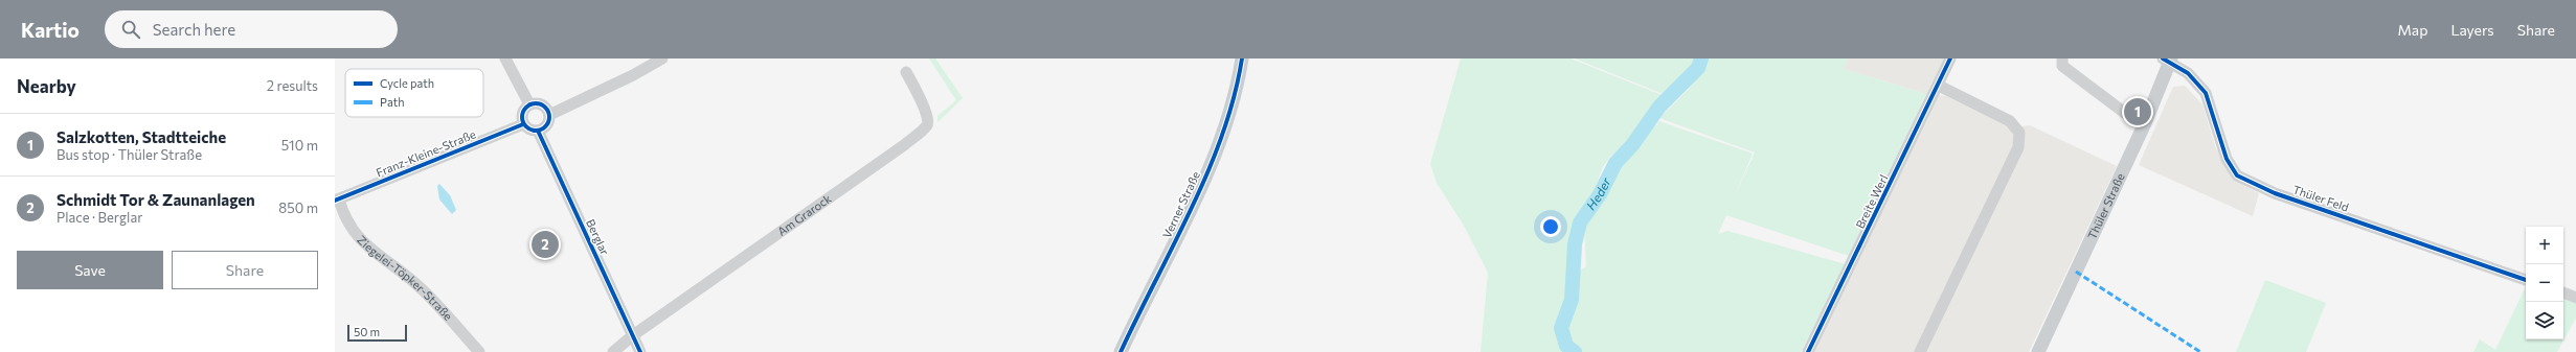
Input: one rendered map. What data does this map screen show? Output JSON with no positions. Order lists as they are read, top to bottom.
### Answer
{
  "streets": {
    "main road": ["Verner Straße", "Thüler Straße"],
    "street": [
      "Franz-Kleine-Straße",
      "Thüler Feld",
      "Breite Werl",
      "Am Grarock",
      "Berglar",
      "Ziegelei-Töpker-Straße"
    ]
  },
  "crossings": [
    ["Franz-Kleine-Straße", "Berglar"],
    ["Franz-Kleine-Straße", "Ziegelei-Töpker-Straße"],
    ["Thüler Feld", "Thüler Straße"],
    ["Am Grarock", "Berglar"]
  ],
  "water": ["Heder"],
  "legend": ["Cycle path", "Path"],
  "scale_bar": "50 m",
  "page": {
    "header": "Kartio",
    "search": "Search here",
    "nav": ["Map", "Layers", "Share"],
    "heading": ["Nearby", "2 results"],
    "pins": ["1", "2"],
    "list": [
      {
        "mark": "1",
        "name": "Salzkotten, Stadtteiche",
        "note": "Bus stop · Thüler Straße",
        "value": "510 m"
      },
      {
        "mark": "2",
        "name": "Schmidt Tor & Zaunanlagen",
        "note": "Place · Berglar",
        "value": "850 m"
      }
    ],
    "map_buttons": ["+", "−"],
    "buttons": ["Save", "Share"],
    "scale": "50 m"
  }
}
